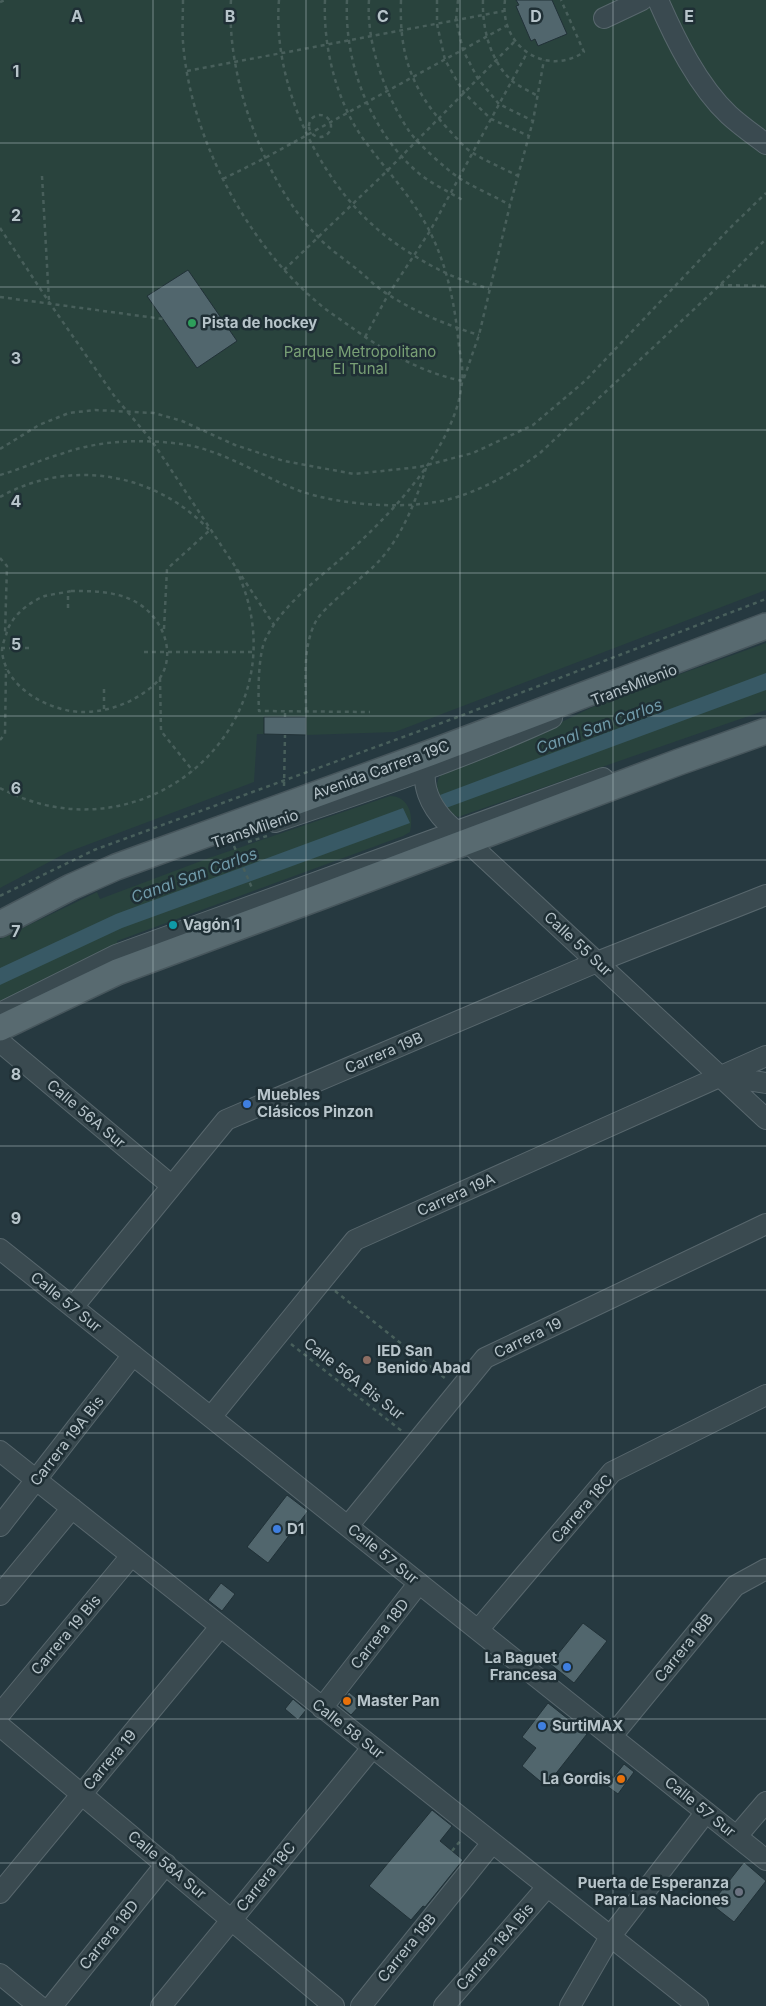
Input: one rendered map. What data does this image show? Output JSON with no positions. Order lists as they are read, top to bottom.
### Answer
{
  "streets": {
    "main road": ["Avenida Carrera 19C"],
    "street": [
      "TransMilenio",
      "Calle 55 Sur",
      "Carrera 19B",
      "Calle 56A Sur",
      "Carrera 19A",
      "Calle 57 Sur",
      "Carrera 19",
      "Carrera 19A Bis",
      "Carrera 18C",
      "Carrera 18D",
      "Carrera 19 Bis",
      "Carrera 18B",
      "Calle 58 Sur",
      "Calle 58A Sur",
      "Carrera 18A Bis"
    ],
    "path": ["Calle 56A Bis Sur"]
  },
  "crossings": [
    ["TransMilenio", "Avenida Carrera 19C"],
    ["TransMilenio", "Calle 55 Sur"],
    ["Avenida Carrera 19C", "Calle 55 Sur"],
    ["Calle 55 Sur", "Carrera 19B"],
    ["Calle 55 Sur", "Carrera 19A"],
    ["Carrera 19B", "Calle 56A Sur"],
    ["Carrera 19B", "Calle 57 Sur"],
    ["Carrera 19A", "Calle 57 Sur"],
    ["Carrera 19A", "Calle 56A Bis Sur"],
    ["Calle 57 Sur", "Carrera 19"],
    ["Calle 57 Sur", "Carrera 19A Bis"],
    ["Calle 57 Sur", "Carrera 18C"],
    ["Calle 57 Sur", "Carrera 18D"],
    ["Calle 57 Sur", "Carrera 18B"],
    ["Carrera 19", "Calle 56A Bis Sur"],
    ["Carrera 19", "Calle 58 Sur"],
    ["Carrera 19", "Calle 58A Sur"],
    ["Carrera 19A Bis", "Calle 58 Sur"],
    ["Carrera 18C", "Calle 58 Sur"],
    ["Carrera 18C", "Calle 58A Sur"],
    ["Carrera 18D", "Calle 58 Sur"],
    ["Carrera 18D", "Calle 58A Sur"],
    ["Carrera 19 Bis", "Calle 58 Sur"],
    ["Carrera 18B", "Calle 58 Sur"],
    ["Calle 58 Sur", "Carrera 18A Bis"]
  ],
  "water": ["Canal San Carlos"],
  "parks": ["Parque Metropolitano El Tunal"],
  "places": [
    "Pista de hockey",
    "Vagón 1",
    "Muebles Clásicos Pinzon",
    "IED San Benido Abad",
    "D1",
    "La Baguet Francesa",
    "Master Pan",
    "SurtiMAX",
    "La Gordis",
    "Puerta de Esperanza Para Las Naciones"
  ],
  "grid": {
    "columns": [
      "A",
      "B",
      "C",
      "D",
      "E"
    ],
    "rows": [
      "1",
      "2",
      "3",
      "4",
      "5",
      "6",
      "7",
      "8",
      "9"
    ]
  }
}
